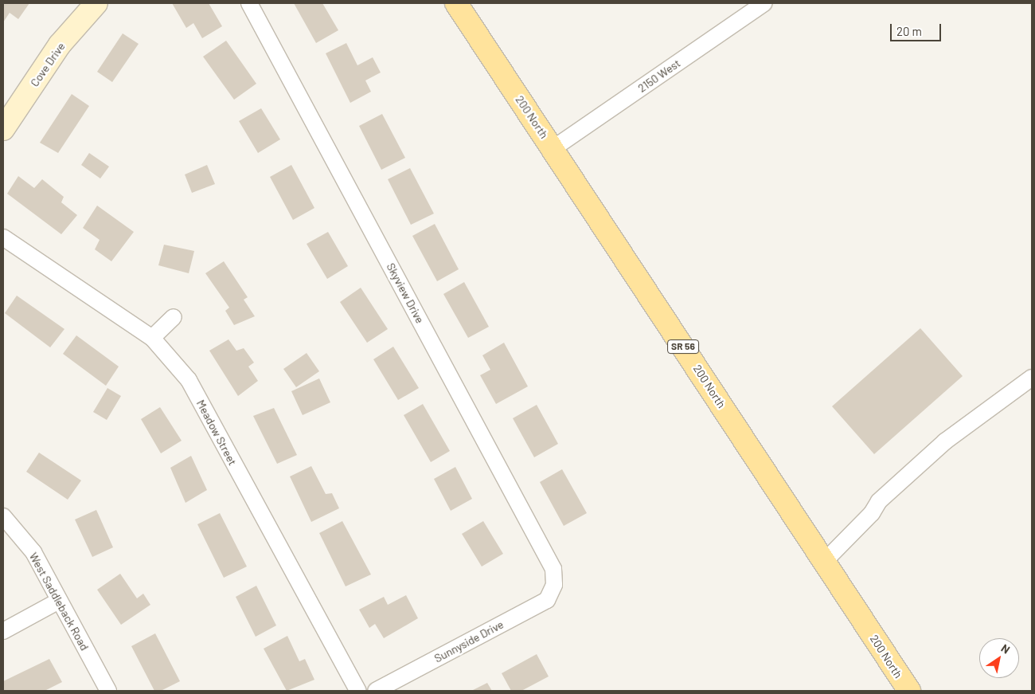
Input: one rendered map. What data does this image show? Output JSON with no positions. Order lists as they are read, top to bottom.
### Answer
{
  "streets": {
    "main road": ["Cove Drive", "200 North", "SR 56"],
    "street": [
      "2150 West",
      "Skyview Drive",
      "Meadow Street",
      "West Saddleback Road",
      "Sunnyside Drive"
    ]
  },
  "crossings": [
    ["2150 West", "200 North"],
    ["Skyview Drive", "Sunnyside Drive"]
  ],
  "scale_bar": "20 m",
  "north": "top right"
}
